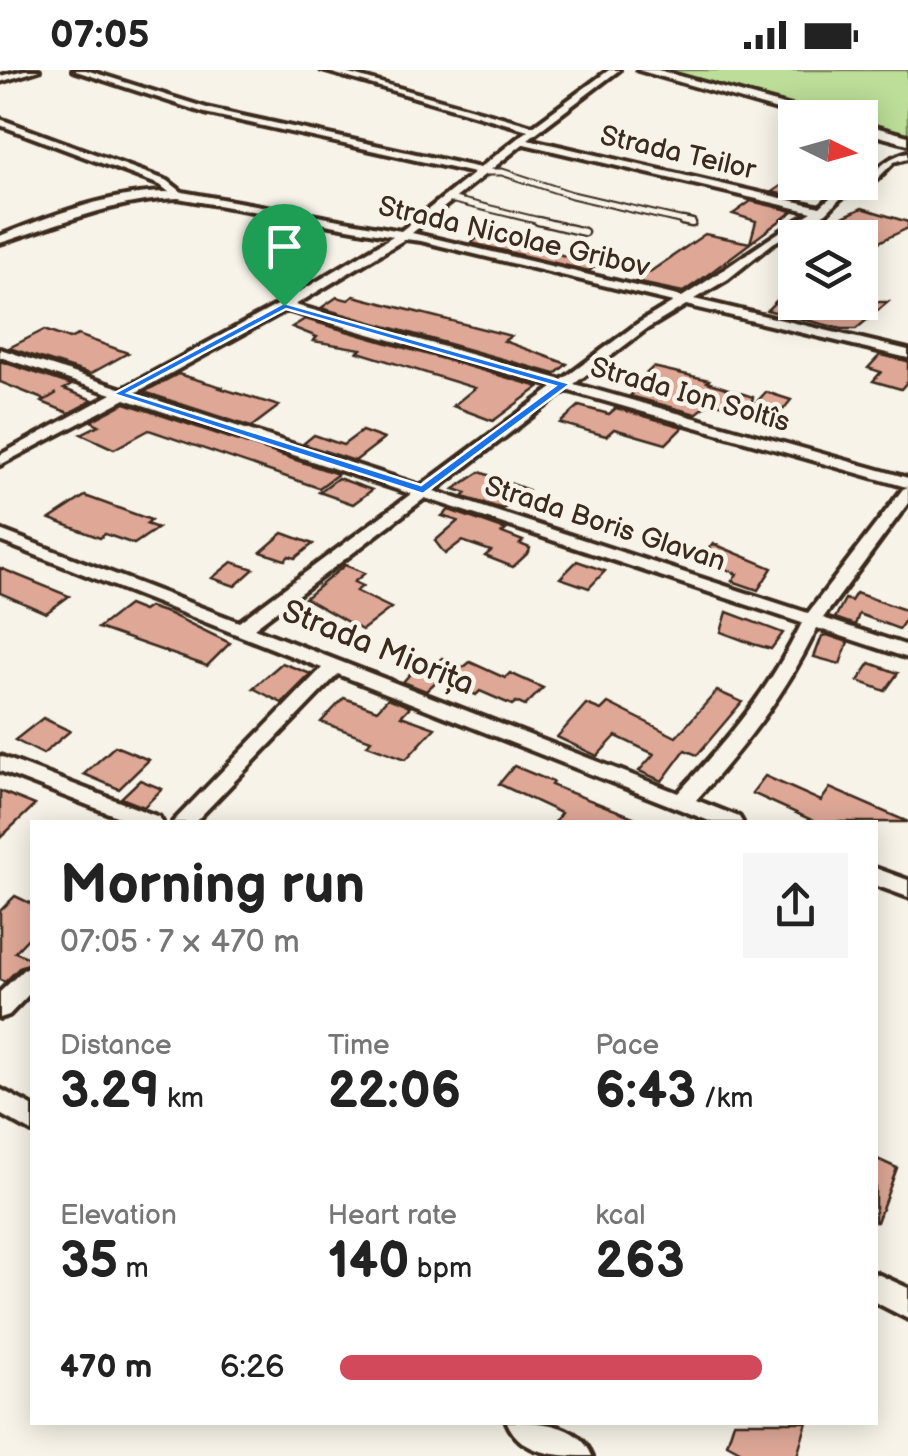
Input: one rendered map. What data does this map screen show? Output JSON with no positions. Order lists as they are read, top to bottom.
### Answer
{
  "streets": {
    "street": [
      "Strada Teilor",
      "Strada Nicolae Gribov",
      "Strada Ion Soltîs",
      "Strada Boris Glavan",
      "Strada Miorița"
    ]
  },
  "north": "right",
  "page": {
    "status": "07:05",
    "heading": ["Morning run", "07:05 · 7 × 470 m"],
    "stats": [
      ["Distance", "3.29 km"],
      ["Time", "22:06"],
      ["Pace", "6:43 /km"],
      ["Elevation", "35 m"],
      ["Heart rate", "140 bpm"],
      ["kcal", "263"]
    ],
    "list": [
      {
        "name": "470 m",
        "note": "6:26"
      }
    ]
  }
}
